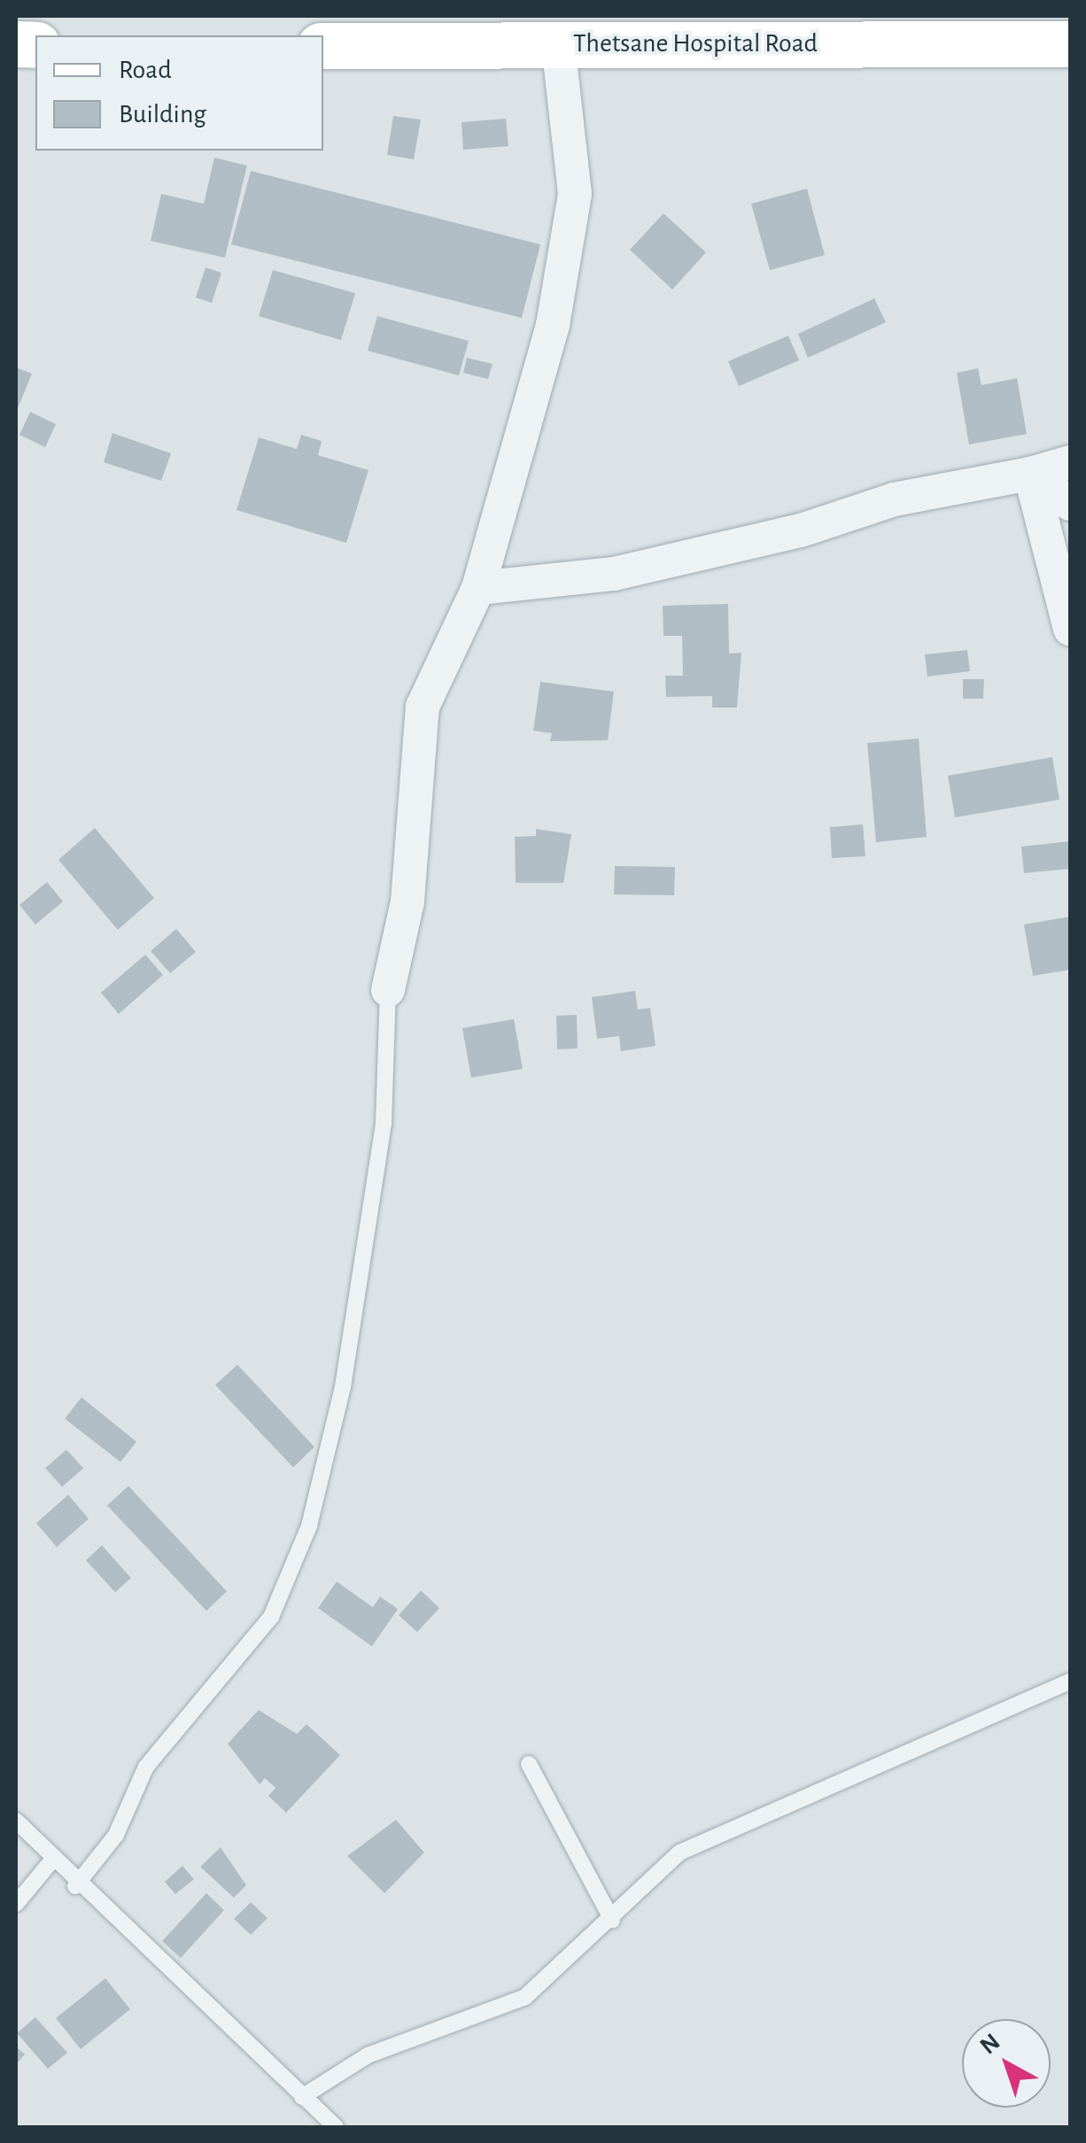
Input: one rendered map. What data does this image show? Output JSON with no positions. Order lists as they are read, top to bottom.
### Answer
{
  "streets": {
    "main road": ["Thetsane Hospital Road"]
  },
  "legend": ["Road", "Building"],
  "north": "top left"
}
